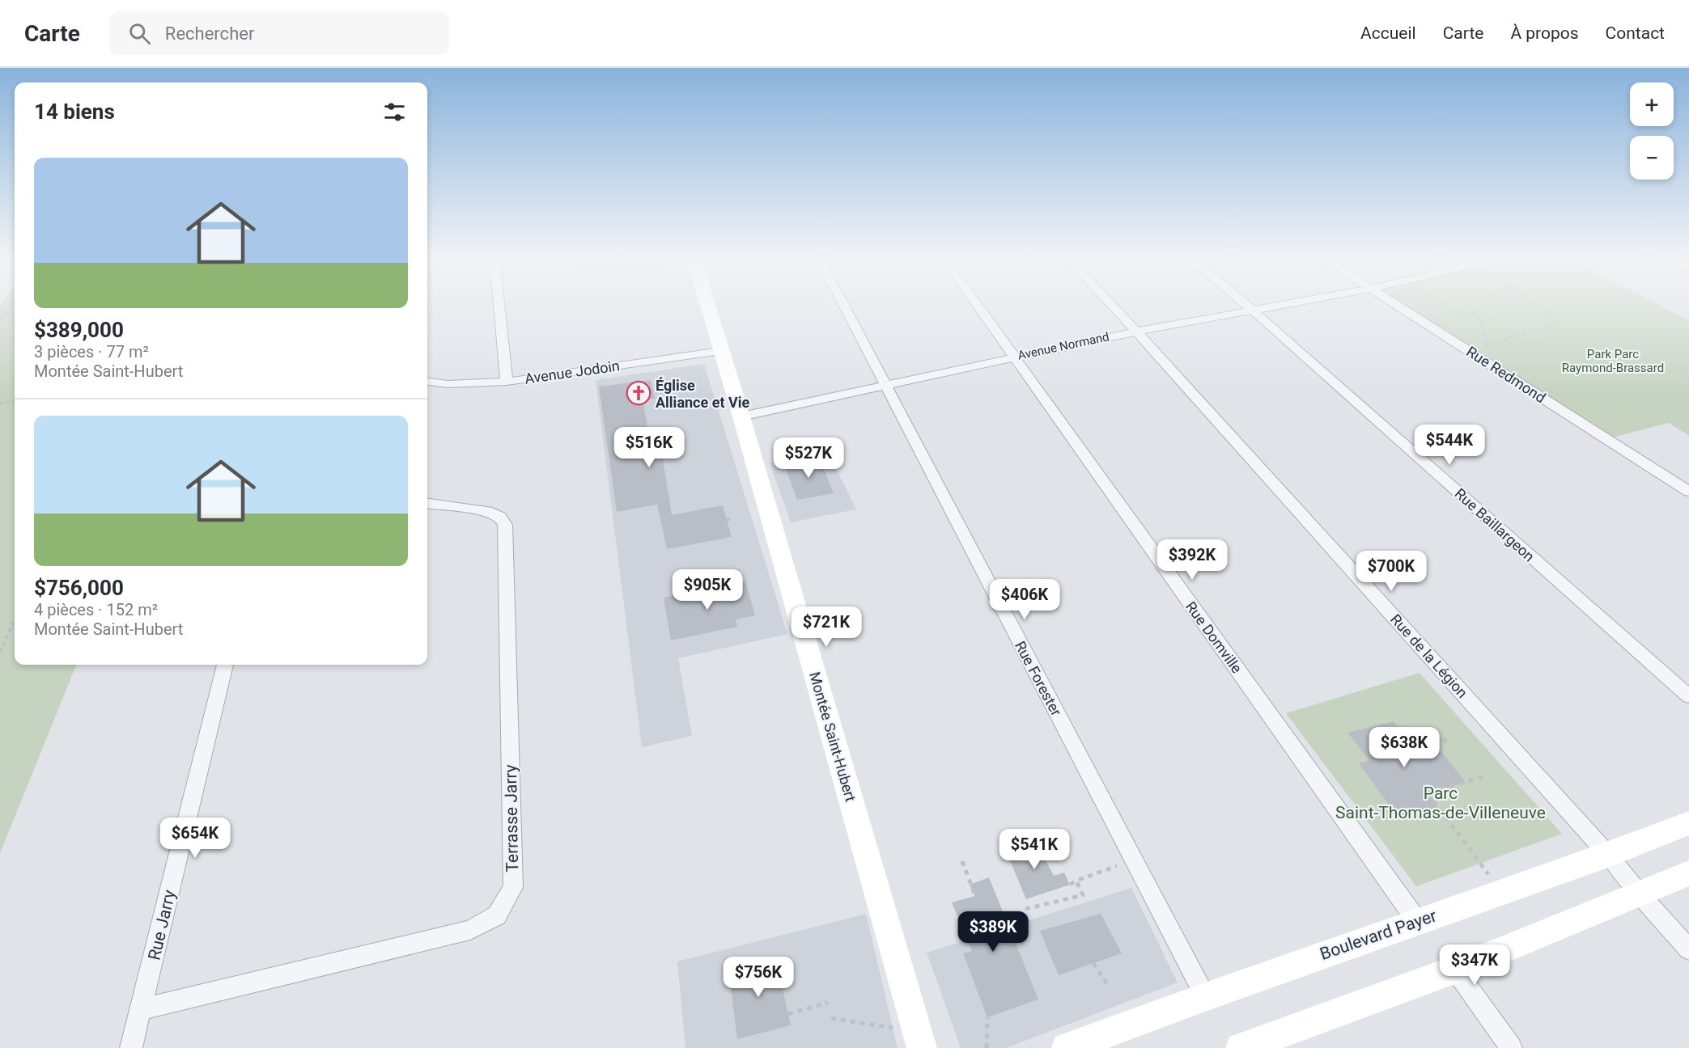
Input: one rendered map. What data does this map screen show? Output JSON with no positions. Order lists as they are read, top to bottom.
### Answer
{
  "streets": {
    "street": [
      "Avenue Normand",
      "Avenue Jodoin",
      "Rue Redmond",
      "Rue Baillargeon",
      "Rue Domville",
      "Rue de la Légion",
      "Rue Forester",
      "Montée Saint-Hubert",
      "Terrasse Jarry",
      "Rue Jarry",
      "Boulevard Payer"
    ]
  },
  "crossings": [
    ["Avenue Normand", "Rue Baillargeon"],
    ["Avenue Normand", "Rue Domville"],
    ["Avenue Normand", "Rue de la Légion"],
    ["Avenue Normand", "Rue Forester"],
    ["Avenue Normand", "Montée Saint-Hubert"],
    ["Avenue Jodoin", "Montée Saint-Hubert"],
    ["Rue Domville", "Boulevard Payer"],
    ["Rue de la Légion", "Boulevard Payer"],
    ["Rue Forester", "Boulevard Payer"],
    ["Terrasse Jarry", "Rue Jarry"]
  ],
  "parks": ["Park Parc Raymond-Brassard", "Parc Saint-Thomas-de-Villeneuve"],
  "places": {
    "church": ["Église Alliance et Vie"]
  },
  "page": {
    "header": "Carte",
    "search": "Rechercher",
    "nav": [
      "Accueil",
      "Carte",
      "À propos",
      "Contact"
    ],
    "map_buttons": ["+", "−"],
    "heading": "14 biens",
    "list": [
      {
        "name": "$389,000",
        "note": "3 pièces · 77 m² · Montée Saint-Hubert"
      },
      {
        "name": "$756,000",
        "note": "4 pièces · 152 m² · Montée Saint-Hubert"
      }
    ],
    "price": [
      "$544K",
      "$516K",
      "$527K",
      "$392K",
      "$700K",
      "$905K",
      "$406K",
      "$721K",
      "$638K",
      "$654K",
      "$541K",
      "$389K",
      "$347K",
      "$756K"
    ]
  }
}
